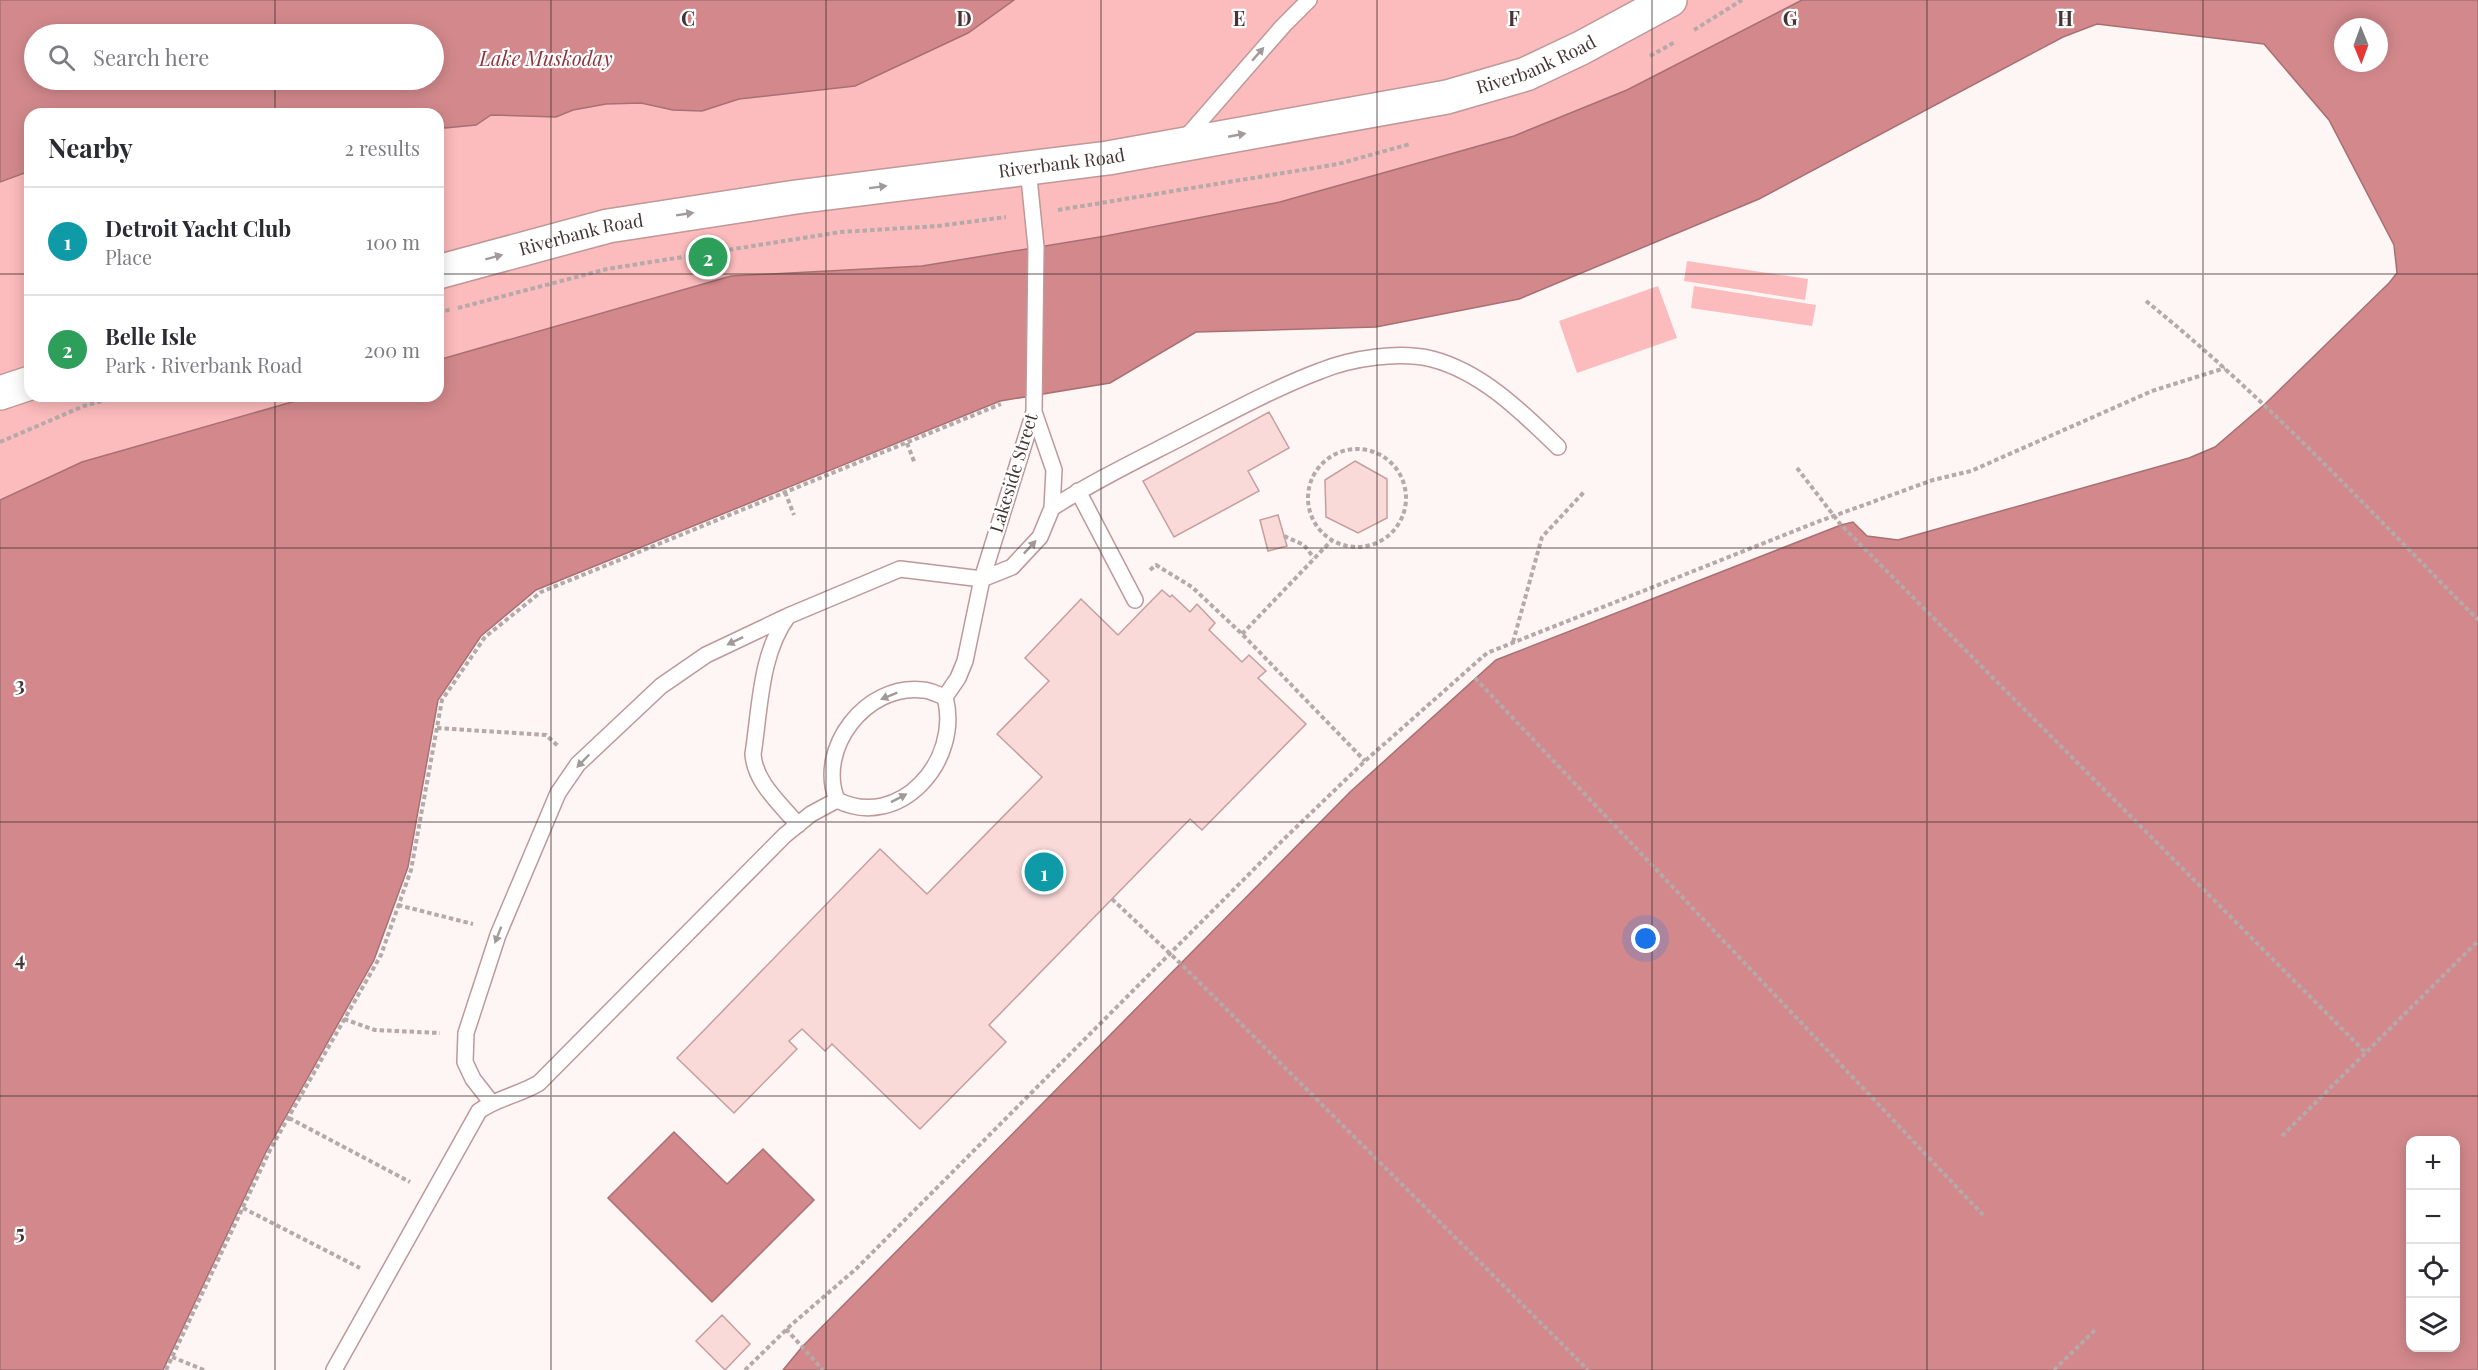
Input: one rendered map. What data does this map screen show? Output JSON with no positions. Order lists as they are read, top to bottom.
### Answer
{
  "streets": {
    "street": ["Riverbank Road"],
    "lane": ["Lakeside Street"]
  },
  "crossings": [
    ["Riverbank Road", "Lakeside Street"]
  ],
  "one_way": ["Riverbank Road"],
  "water": ["Lake Muskoday"],
  "north": "bottom",
  "page": {
    "search": "Search here",
    "heading": ["Nearby", "2 results"],
    "list": [
      {
        "mark": "1",
        "name": "Detroit Yacht Club",
        "note": "Place",
        "value": "100 m"
      },
      {
        "mark": "2",
        "name": "Belle Isle",
        "note": "Park · Riverbank Road",
        "value": "200 m"
      }
    ],
    "pins": ["2", "1"],
    "map_buttons": ["+", "−"]
  },
  "grid": {
    "columns": [
      "C",
      "D",
      "E",
      "F",
      "G",
      "H"
    ],
    "rows": ["3", "4", "5"]
  }
}
